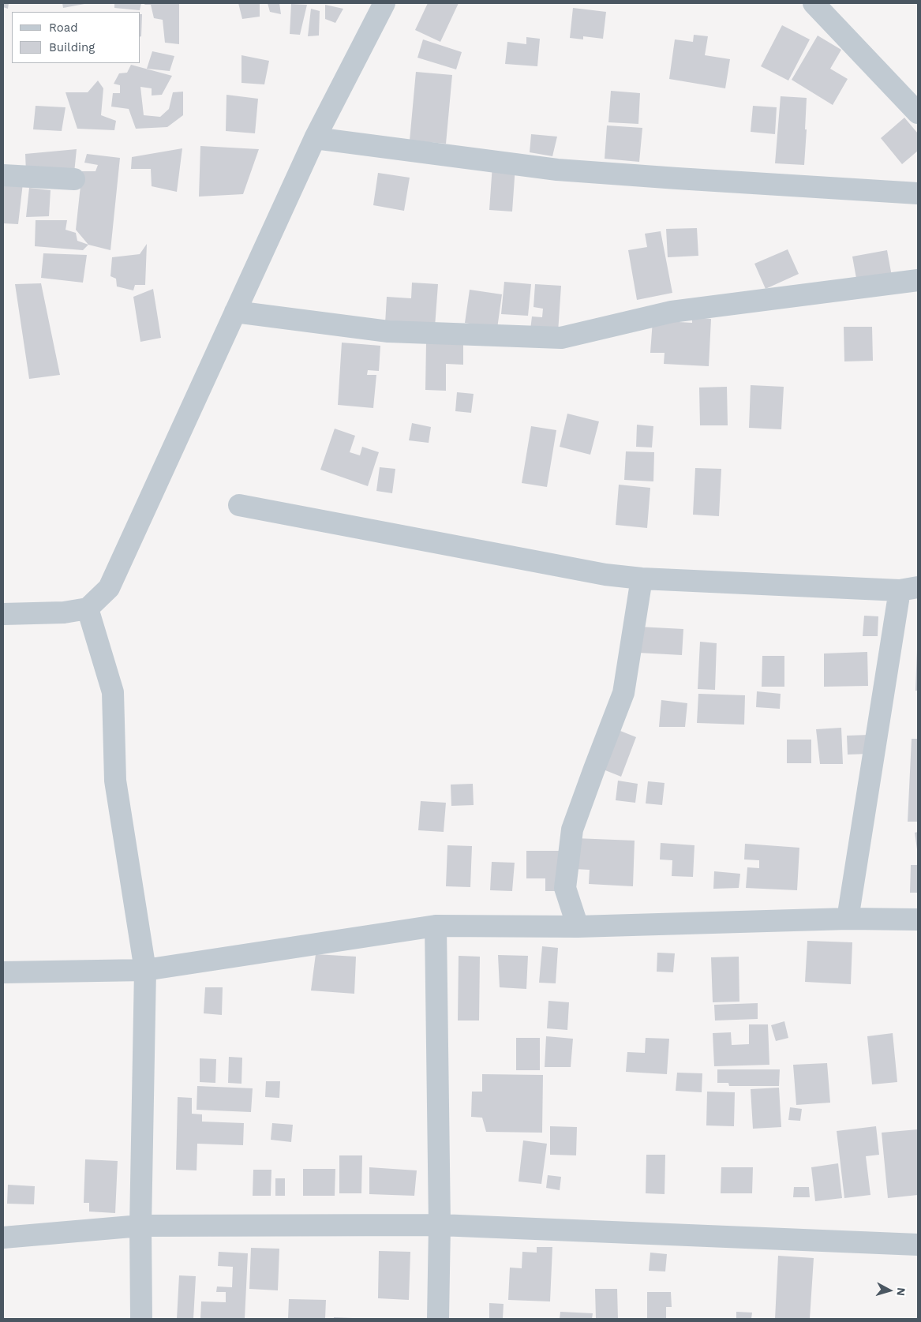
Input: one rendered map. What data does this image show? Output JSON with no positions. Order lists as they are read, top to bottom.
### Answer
{
  "legend": ["Road", "Building"],
  "north": "right"
}
